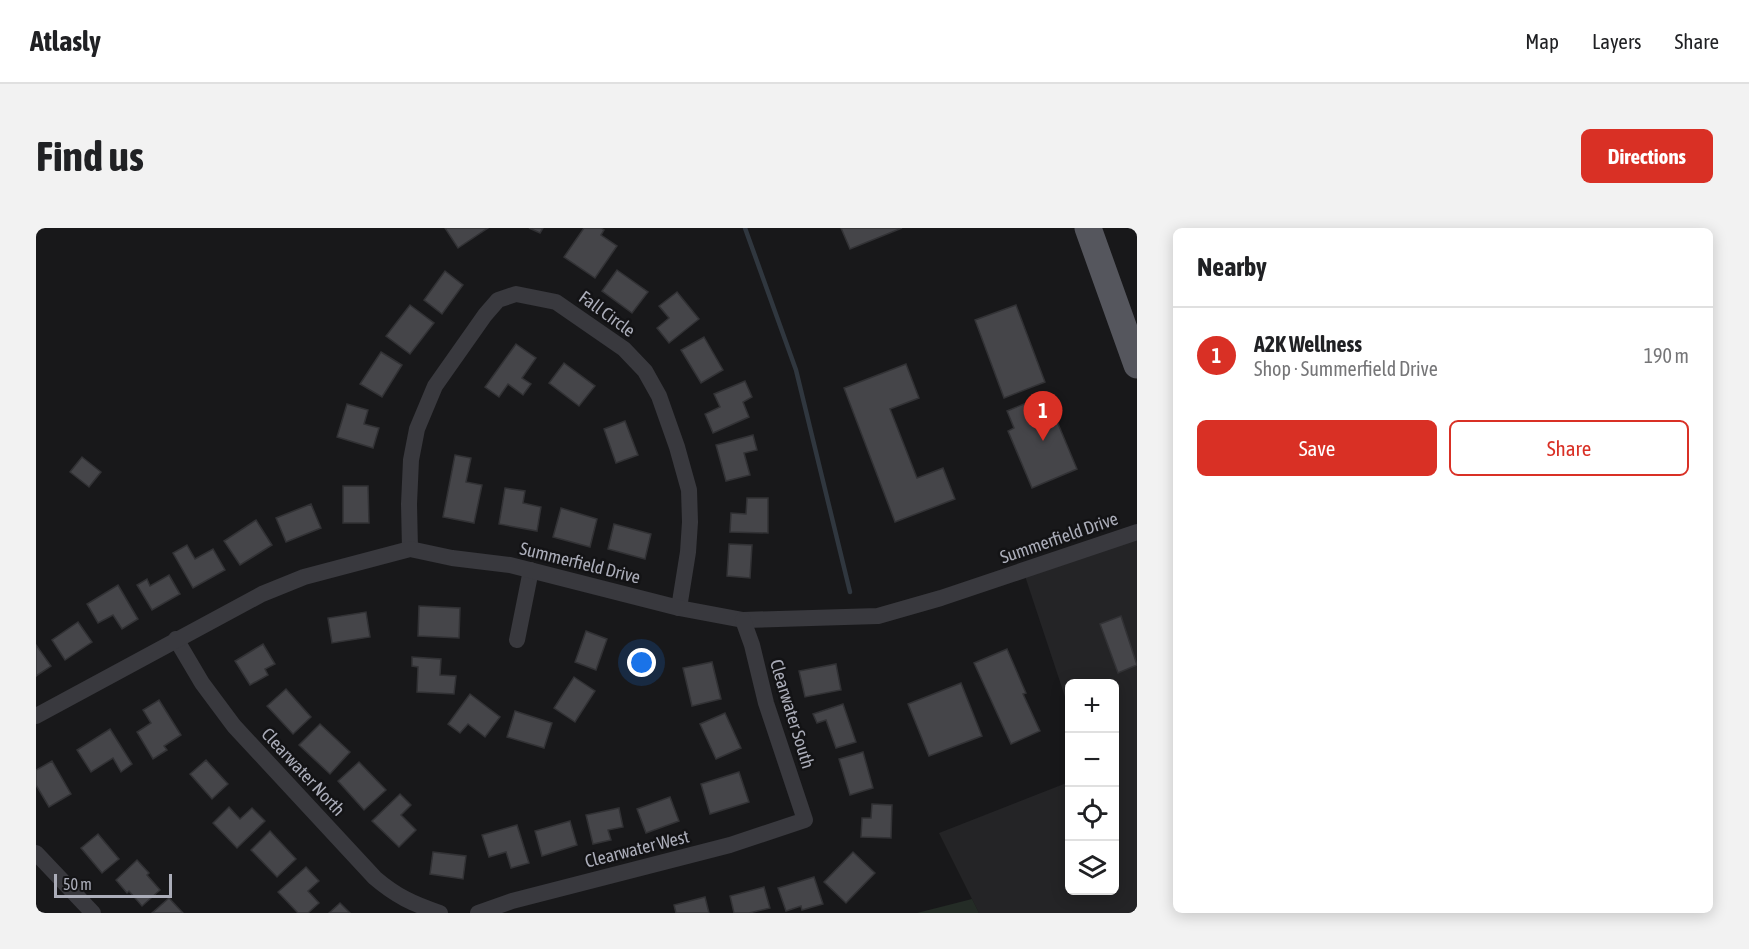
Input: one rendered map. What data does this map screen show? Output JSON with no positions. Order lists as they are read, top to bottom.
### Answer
{
  "streets": {
    "street": [
      "Fall Circle",
      "Summerfield Drive",
      "Clearwater South",
      "Clearwater North",
      "Clearwater West"
    ]
  },
  "crossings": [
    ["Fall Circle", "Summerfield Drive"],
    ["Summerfield Drive", "Clearwater South"],
    ["Summerfield Drive", "Clearwater North"],
    ["Clearwater South", "Clearwater West"]
  ],
  "scale_bar": "50 m",
  "page": {
    "header": "Atlasly",
    "nav": ["Map", "Layers", "Share"],
    "buttons": [
      "Directions",
      ["Save", "Share"]
    ],
    "title": "Find us",
    "heading": "Nearby",
    "list": [
      {
        "mark": "1",
        "name": "A2K Wellness",
        "note": "Shop · Summerfield Drive",
        "value": "190 m"
      }
    ],
    "pins": "1",
    "map_buttons": ["+", "−"],
    "scale": "50 m"
  }
}
